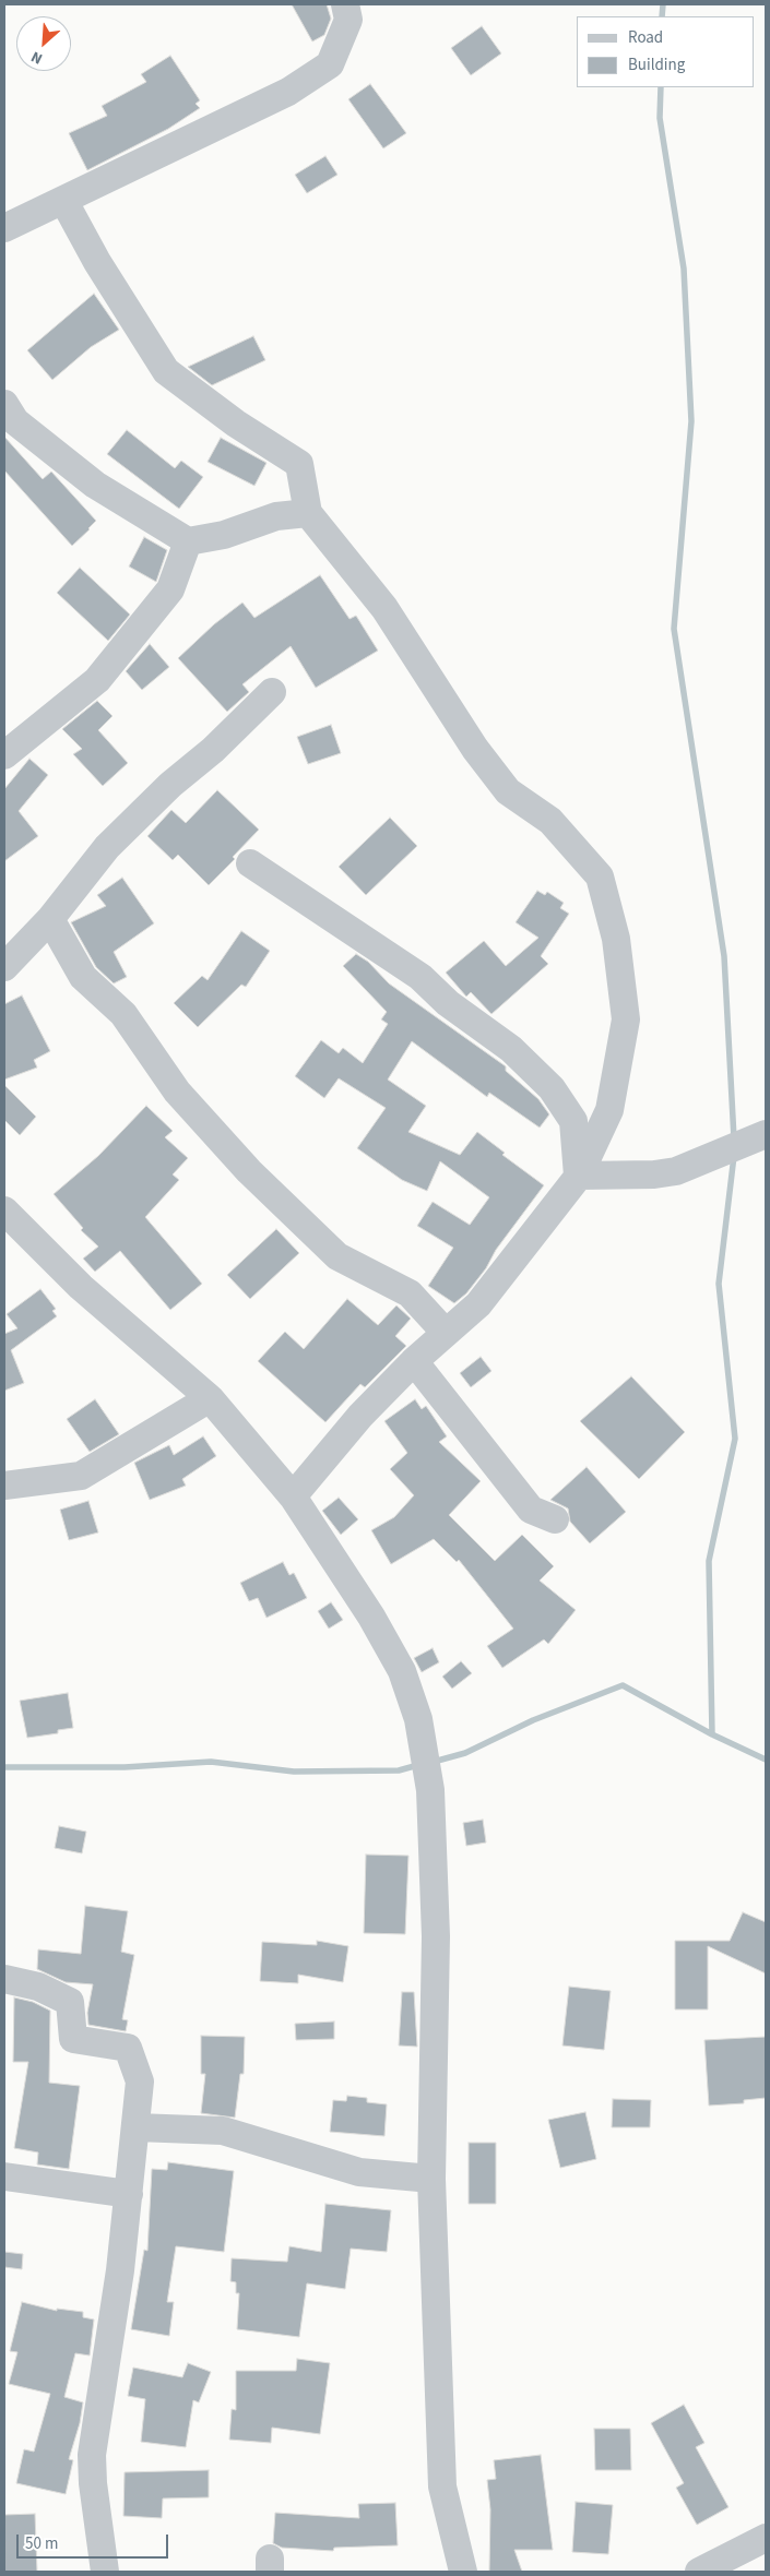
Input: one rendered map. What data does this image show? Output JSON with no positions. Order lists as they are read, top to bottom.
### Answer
{
  "legend": ["Road", "Building"],
  "scale_bar": "50 m",
  "north": "bottom left"
}
